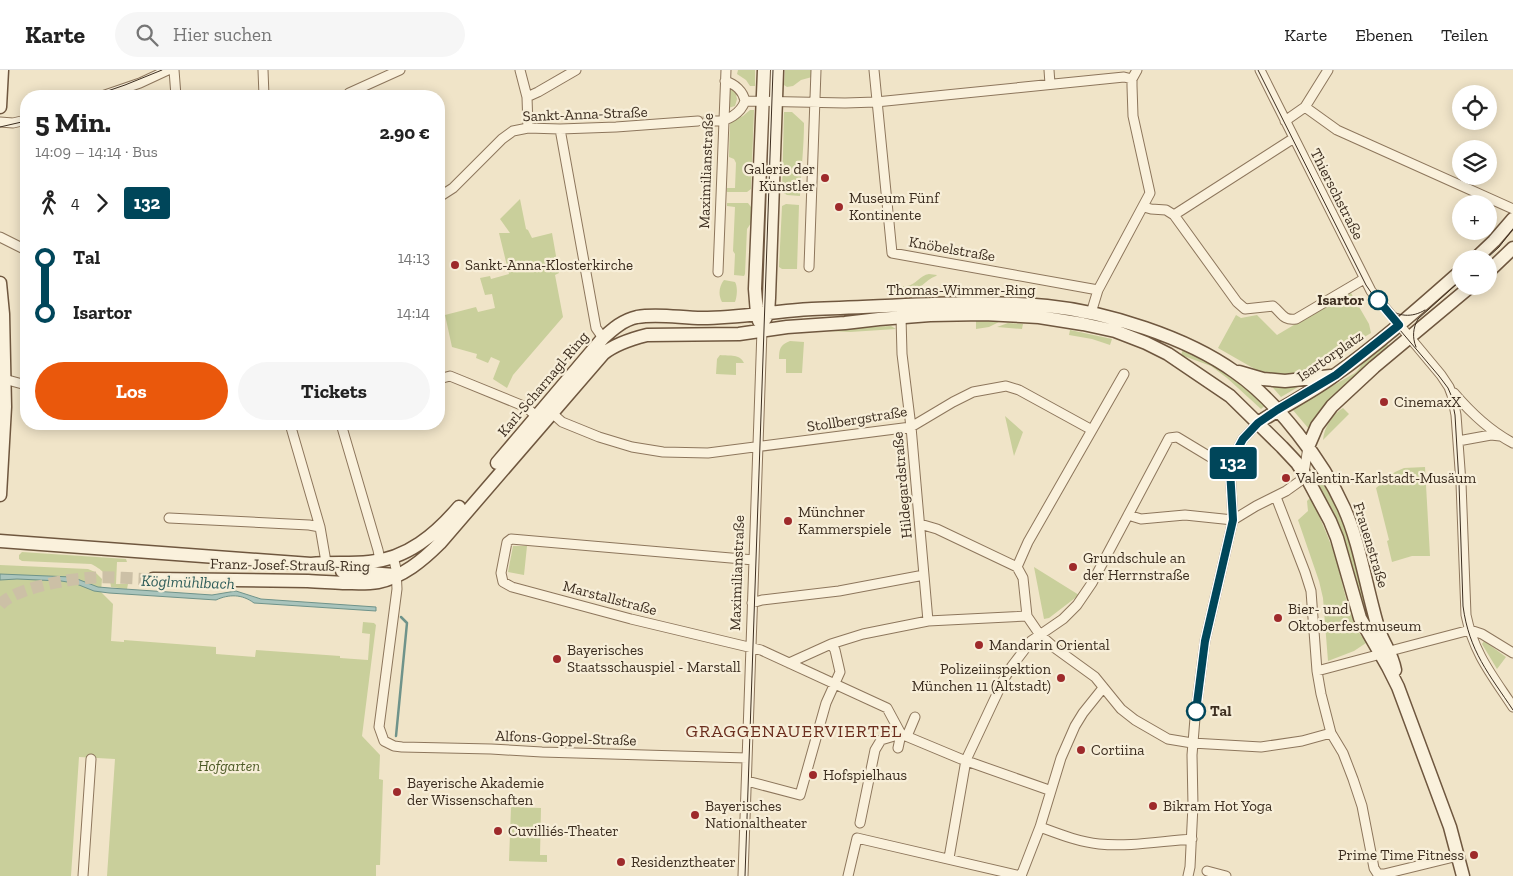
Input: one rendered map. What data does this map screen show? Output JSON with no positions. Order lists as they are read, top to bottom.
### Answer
{
  "streets": {
    "main road": [
      "Maximilianstraße",
      "Thomas-Wimmer-Ring",
      "Isartorplatz",
      "Karl-Scharnagl-Ring",
      "Frauenstraße",
      "Franz-Josef-Strauß-Ring"
    ],
    "street": [
      "Sankt-Anna-Straße",
      "Thierschstraße",
      "Knöbelstraße",
      "Stollbergstraße",
      "Hildegardstraße",
      "Marstallstraße",
      "Alfons-Goppel-Straße"
    ]
  },
  "crossings": [
    ["Maximilianstraße", "Thomas-Wimmer-Ring"],
    ["Maximilianstraße", "Karl-Scharnagl-Ring"],
    ["Maximilianstraße", "Stollbergstraße"],
    ["Maximilianstraße", "Marstallstraße"],
    ["Maximilianstraße", "Alfons-Goppel-Straße"],
    ["Thierschstraße", "Isartorplatz"],
    ["Thomas-Wimmer-Ring", "Isartorplatz"],
    ["Thomas-Wimmer-Ring", "Karl-Scharnagl-Ring"],
    ["Thomas-Wimmer-Ring", "Hildegardstraße"],
    ["Karl-Scharnagl-Ring", "Stollbergstraße"],
    ["Karl-Scharnagl-Ring", "Franz-Josef-Strauß-Ring"],
    ["Karl-Scharnagl-Ring", "Alfons-Goppel-Straße"],
    ["Stollbergstraße", "Hildegardstraße"],
    ["Franz-Josef-Strauß-Ring", "Alfons-Goppel-Straße"]
  ],
  "districts": ["GRAGGENAUERVIERTEL"],
  "water": ["Köglmühlbach"],
  "parks": ["Hofgarten"],
  "places": [
    "Galerie der Künstler",
    "Museum Fünf Kontinente",
    "Sankt-Anna-Klosterkirche",
    "Isartor",
    "CinemaxX",
    "Valentin-Karlstadt-Musäum",
    "Münchner Kammerspiele",
    "Grundschule an der Herrnstraße",
    "Bier- und Oktoberfestmuseum",
    "Mandarin Oriental",
    "Bayerisches Staatsschauspiel - Marstall",
    "Polizeiinspektion München 11 (Altstadt)",
    "Tal",
    "Cortiina",
    "Hofspielhaus",
    "Bayerische Akademie der Wissenschaften",
    "Bikram Hot Yoga",
    "Bayerisches Nationaltheater",
    "Cuvilliés-Theater",
    "Prime Time Fitness",
    "Residenztheater"
  ],
  "lines": ["bus line 132"],
  "page": {
    "header": "Karte",
    "search": "Hier suchen",
    "nav": ["Karte", "Ebenen", "Teilen"],
    "on_map": "132",
    "map_buttons": ["+", "−"],
    "heading": ["5 Min.", "14:09 – 14:14 · Bus", "2.90 €"],
    "legs": ["4", "132"],
    "list": [
      {
        "name": "Tal",
        "value": "14:13"
      },
      {
        "name": "Isartor",
        "value": "14:14"
      }
    ],
    "buttons": ["Los", "Tickets"]
  }
}
